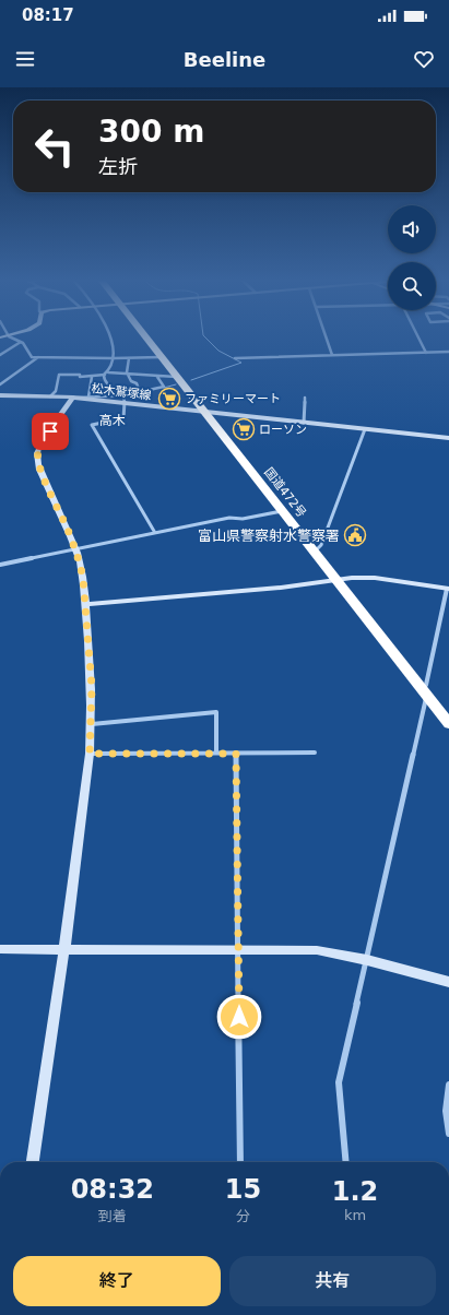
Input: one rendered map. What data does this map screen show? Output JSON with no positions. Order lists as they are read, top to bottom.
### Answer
{
  "streets": {
    "highway": ["国道472号"],
    "street": ["松木鷲塚線"]
  },
  "crossings": [
    ["松木鷲塚線", "国道472号"]
  ],
  "districts": ["高木"],
  "places": {
    "supermarket": ["ファミリーマート", "ローソン"],
    "public building": ["富山県警察射水警察署"]
  },
  "page": {
    "status": "08:17",
    "header": "Beeline",
    "turn": ["300 m", "左折"],
    "eta": [
      "08:32",
      "到着",
      "15",
      "分",
      "1.2",
      "km"
    ],
    "buttons": ["終了", "共有"]
  }
}
